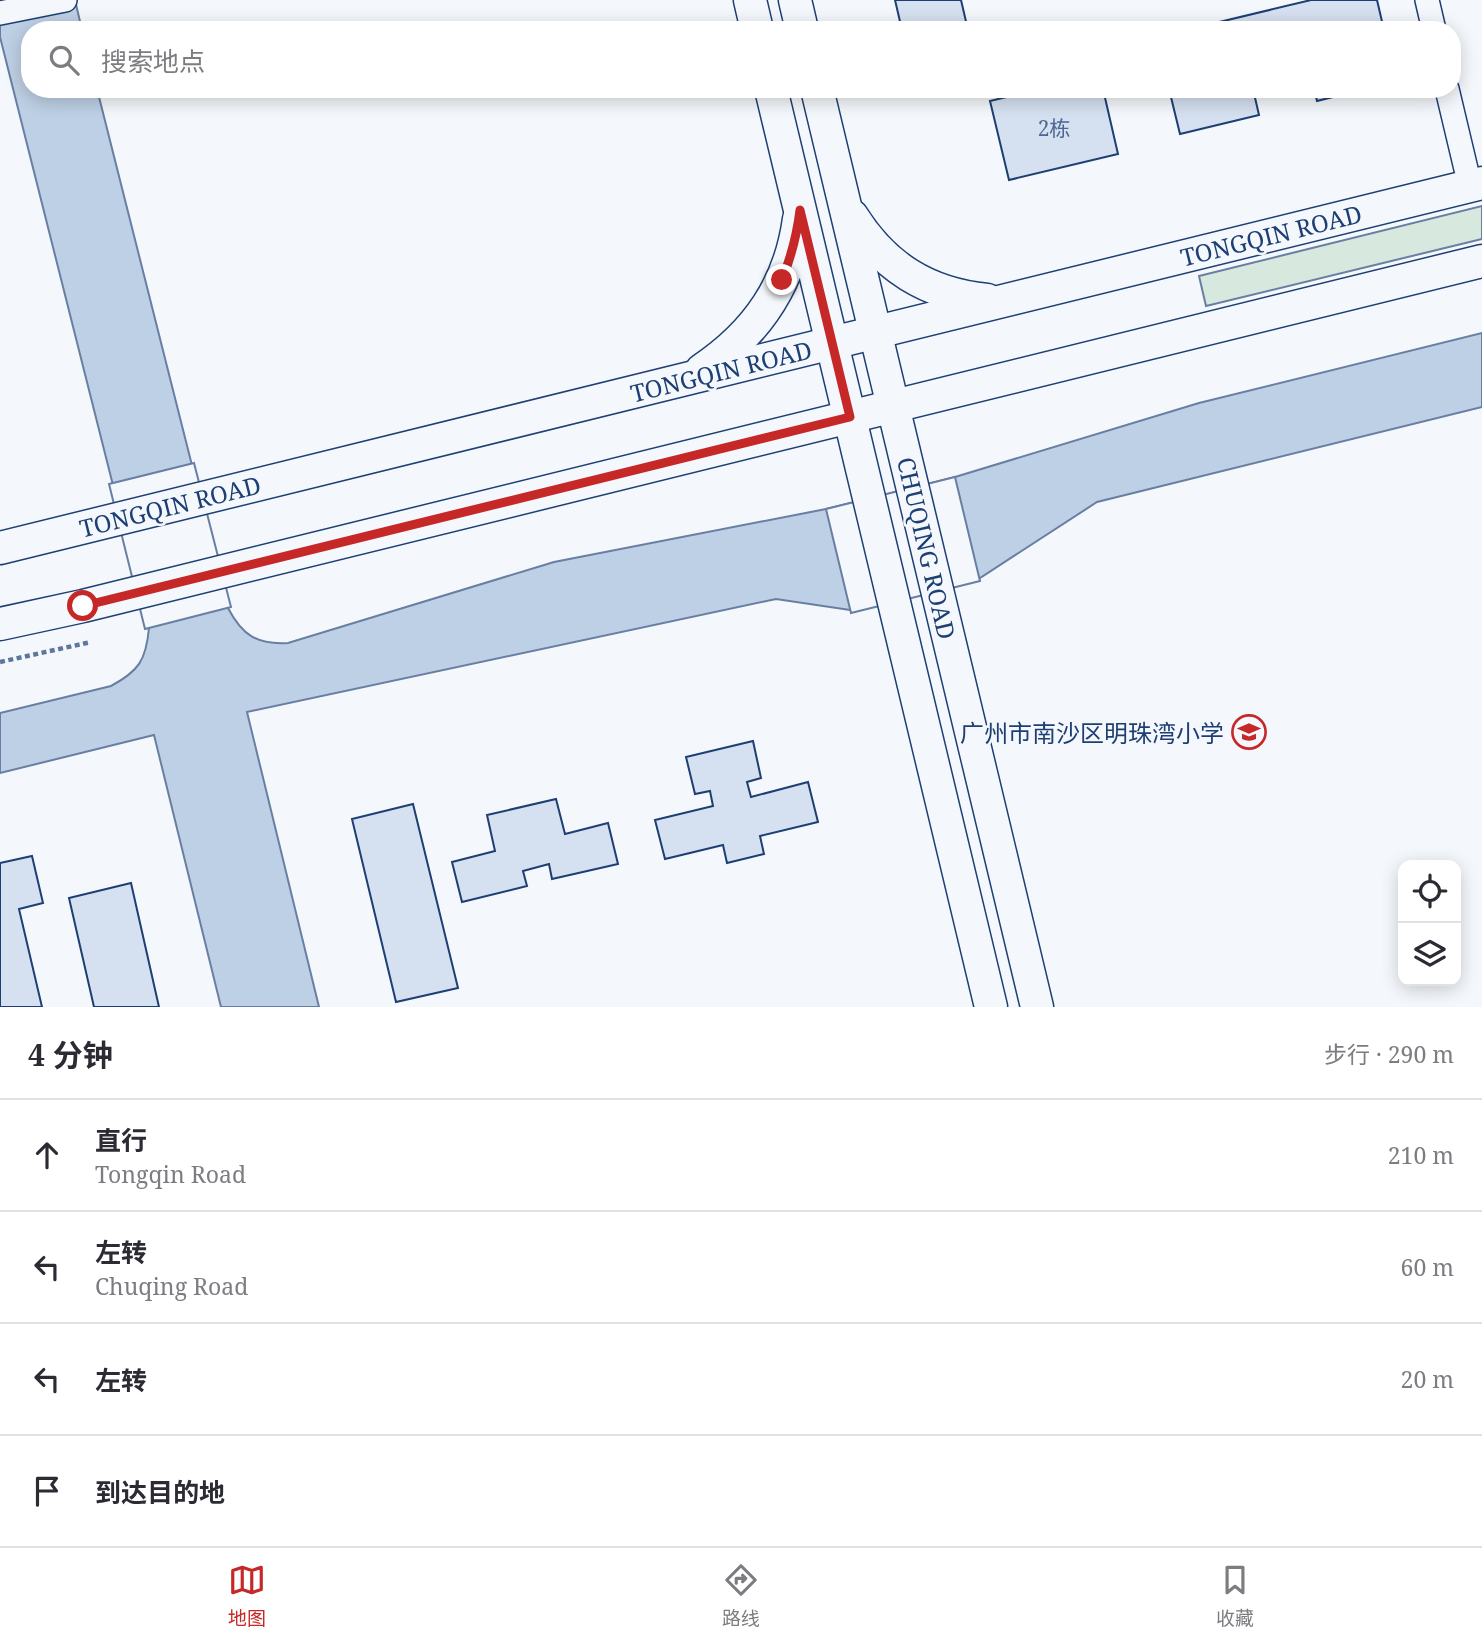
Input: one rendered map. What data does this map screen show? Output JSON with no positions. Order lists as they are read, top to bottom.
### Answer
{
  "streets": {
    "main road": ["TONGQIN ROAD", "CHUQING ROAD"]
  },
  "crossings": [
    ["TONGQIN ROAD", "CHUQING ROAD"]
  ],
  "places": {
    "school or university": ["广州市南沙区明珠湾小学"]
  },
  "house_numbers": ["2栋"],
  "page": {
    "search": "搜索地点",
    "heading": ["4 分钟", "步行 · 290 m"],
    "list": [
      ["直行", "Tongqin Road", "210 m"],
      ["左转", "Chuqing Road", "60 m"],
      ["左转", "20 m"],
      "到达目的地"
    ],
    "nav": ["地图", "路线", "收藏"]
  }
}
